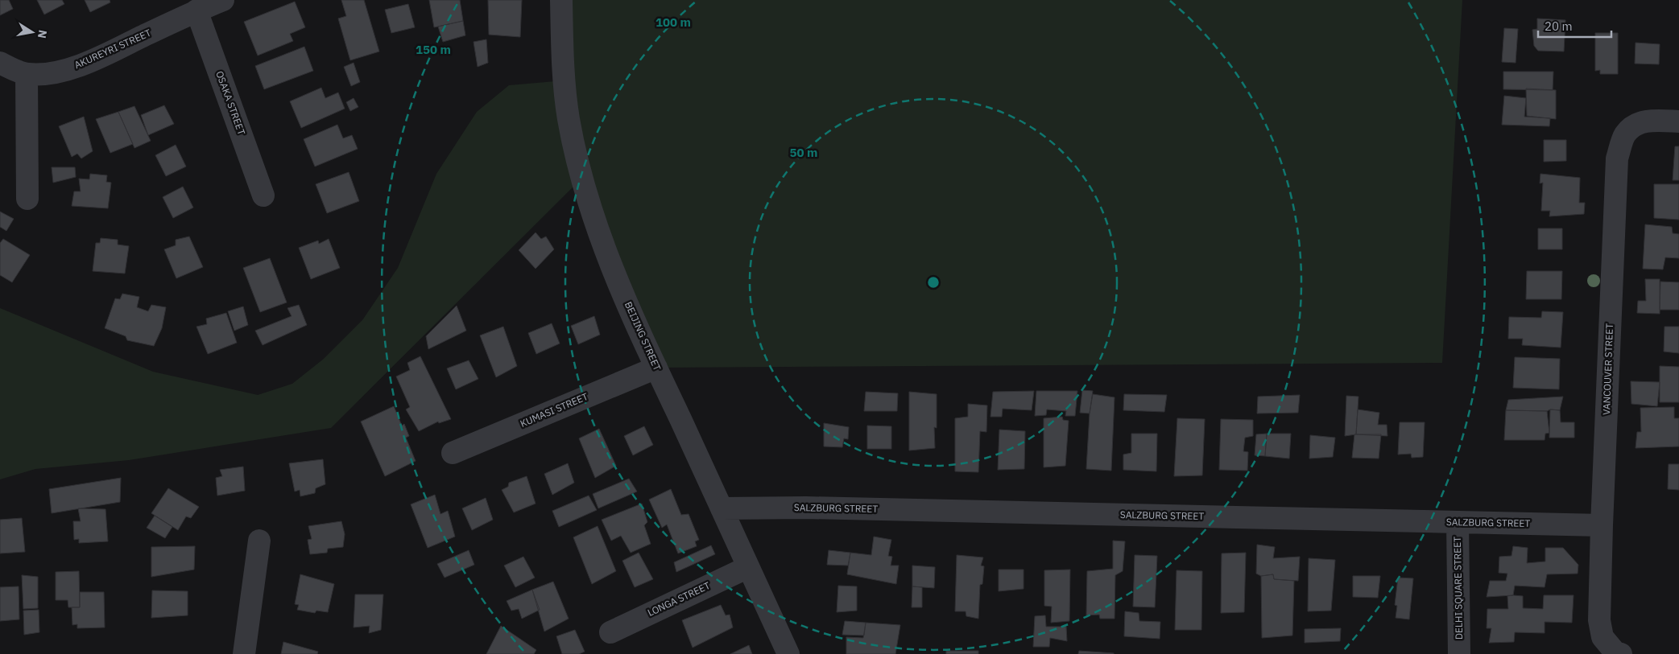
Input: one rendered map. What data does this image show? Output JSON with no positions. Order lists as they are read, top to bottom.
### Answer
{
  "streets": {
    "street": [
      "AKUREYRI STREET",
      "OSAKA STREET",
      "BEIJING STREET",
      "VANCOUVER STREET",
      "KUMASI STREET",
      "SALZBURG STREET",
      "DELHI SQUARE STREET",
      "LONGA STREET"
    ]
  },
  "crossings": [
    ["AKUREYRI STREET", "OSAKA STREET"],
    ["BEIJING STREET", "KUMASI STREET"],
    ["BEIJING STREET", "SALZBURG STREET"],
    ["BEIJING STREET", "LONGA STREET"],
    ["VANCOUVER STREET", "SALZBURG STREET"],
    ["SALZBURG STREET", "DELHI SQUARE STREET"]
  ],
  "scale_bar": "20 m",
  "north": "right",
  "rings": ["100 m", "150 m", "50 m"]
}
